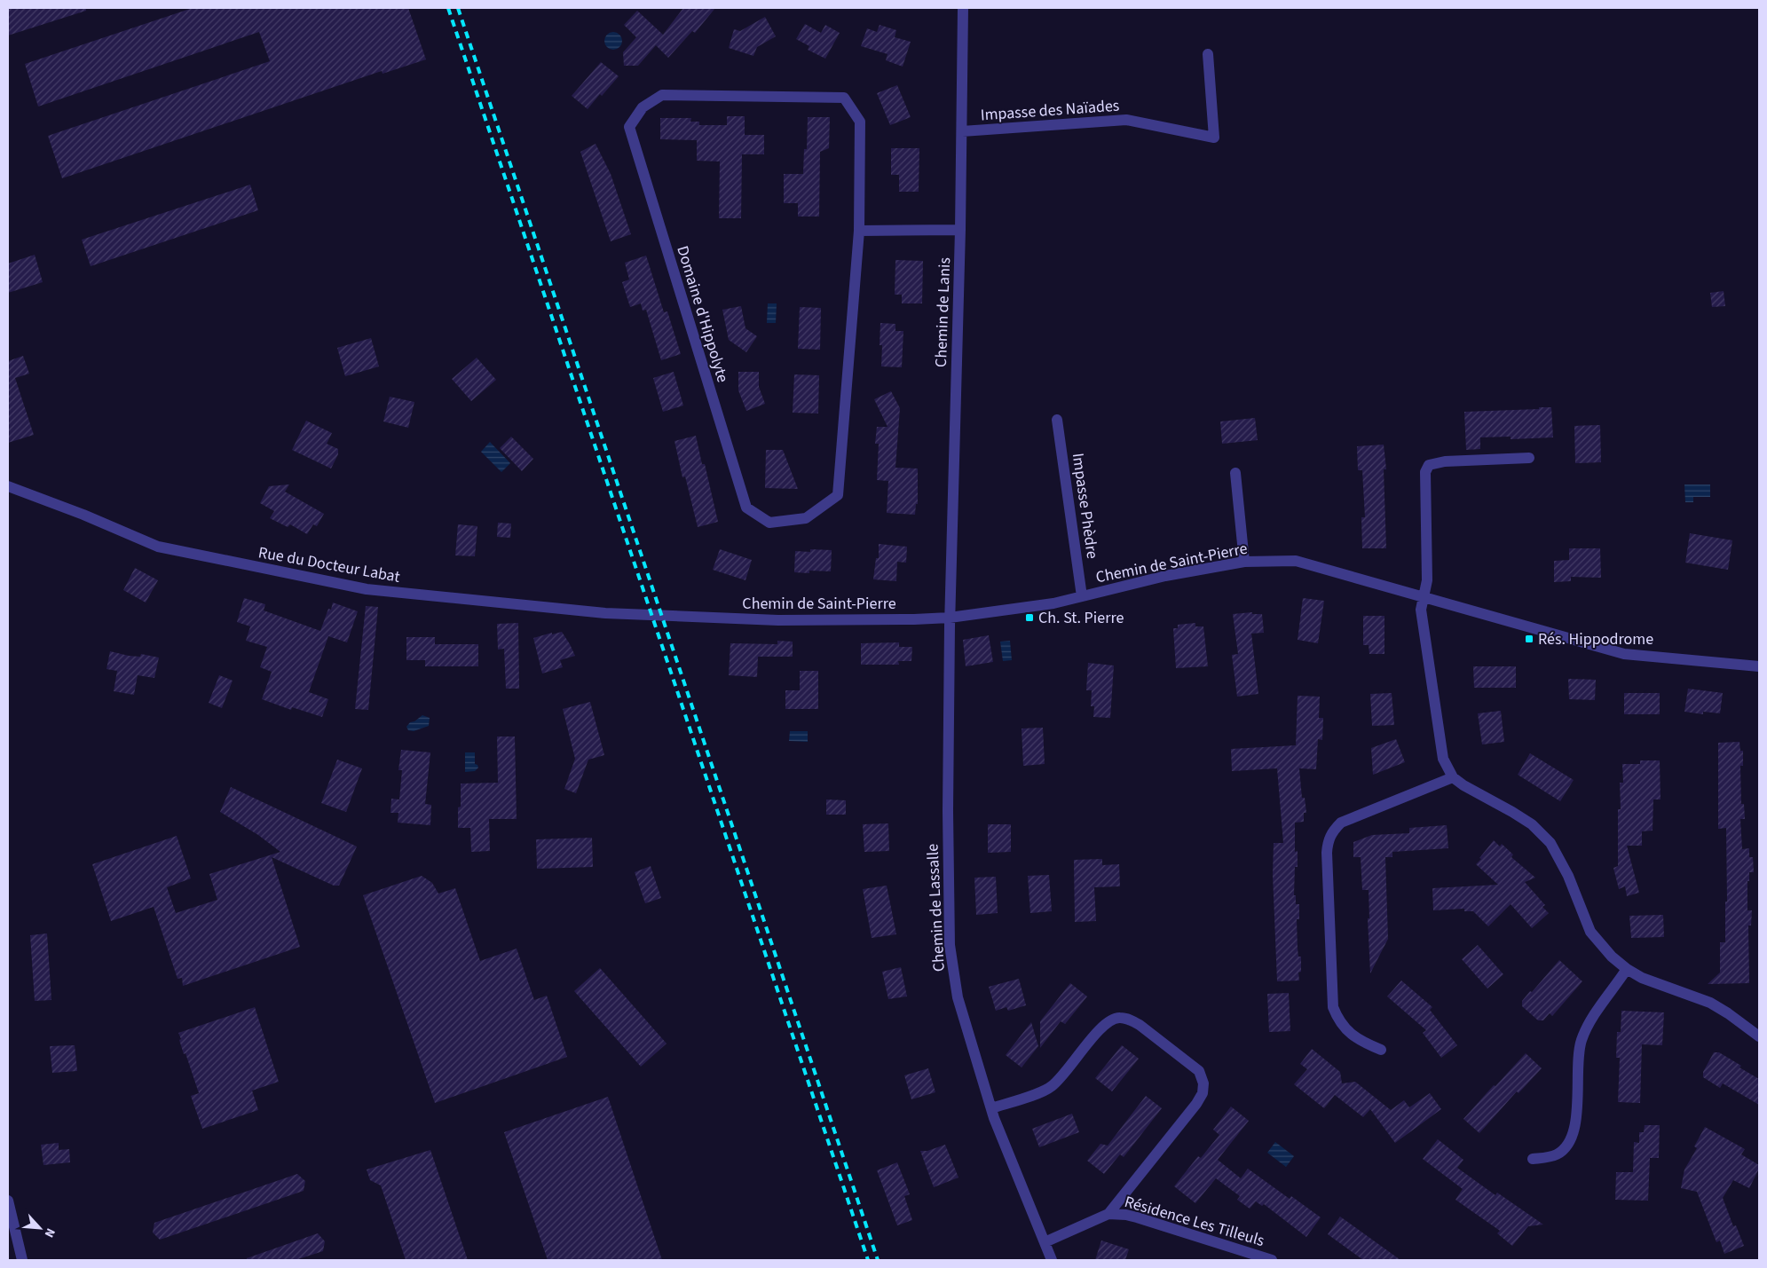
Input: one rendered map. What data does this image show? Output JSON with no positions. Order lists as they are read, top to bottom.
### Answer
{
  "streets": {
    "street": [
      "Impasse des Naïades",
      "Chemin de Lanis",
      "Domaine d'Hippolyte",
      "Impasse Phèdre",
      "Chemin de Saint-Pierre",
      "Rue du Docteur Labat",
      "Chemin de Lassalle",
      "Résidence Les Tilleuls"
    ]
  },
  "crossings": [
    ["Impasse des Naïades", "Chemin de Lanis"],
    ["Chemin de Lanis", "Chemin de Saint-Pierre"],
    ["Chemin de Lanis", "Chemin de Lassalle"],
    ["Impasse Phèdre", "Chemin de Saint-Pierre"],
    ["Chemin de Saint-Pierre", "Rue du Docteur Labat"],
    ["Chemin de Saint-Pierre", "Chemin de Lassalle"],
    ["Chemin de Lassalle", "Résidence Les Tilleuls"]
  ],
  "places": {
    "transit": ["Ch. St. Pierre", "Rés. Hippodrome"]
  },
  "north": "bottom right"
}
